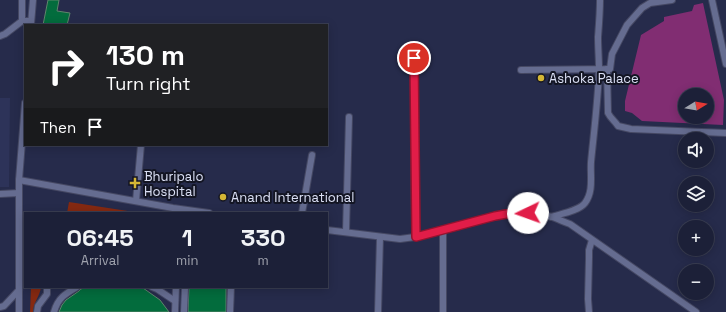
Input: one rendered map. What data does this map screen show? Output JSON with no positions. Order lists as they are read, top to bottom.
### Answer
{
  "places": {
    "other": ["Ashoka Palace", "Anand International"],
    "health": ["Bhuripalo Hospital"]
  },
  "north": "right",
  "page": {
    "turn": ["130 m", "Turn right"],
    "map_buttons": ["+", "−"],
    "then": "Then",
    "eta": [
      "06:45",
      "Arrival",
      "1",
      "min",
      "330",
      "m"
    ]
  }
}
